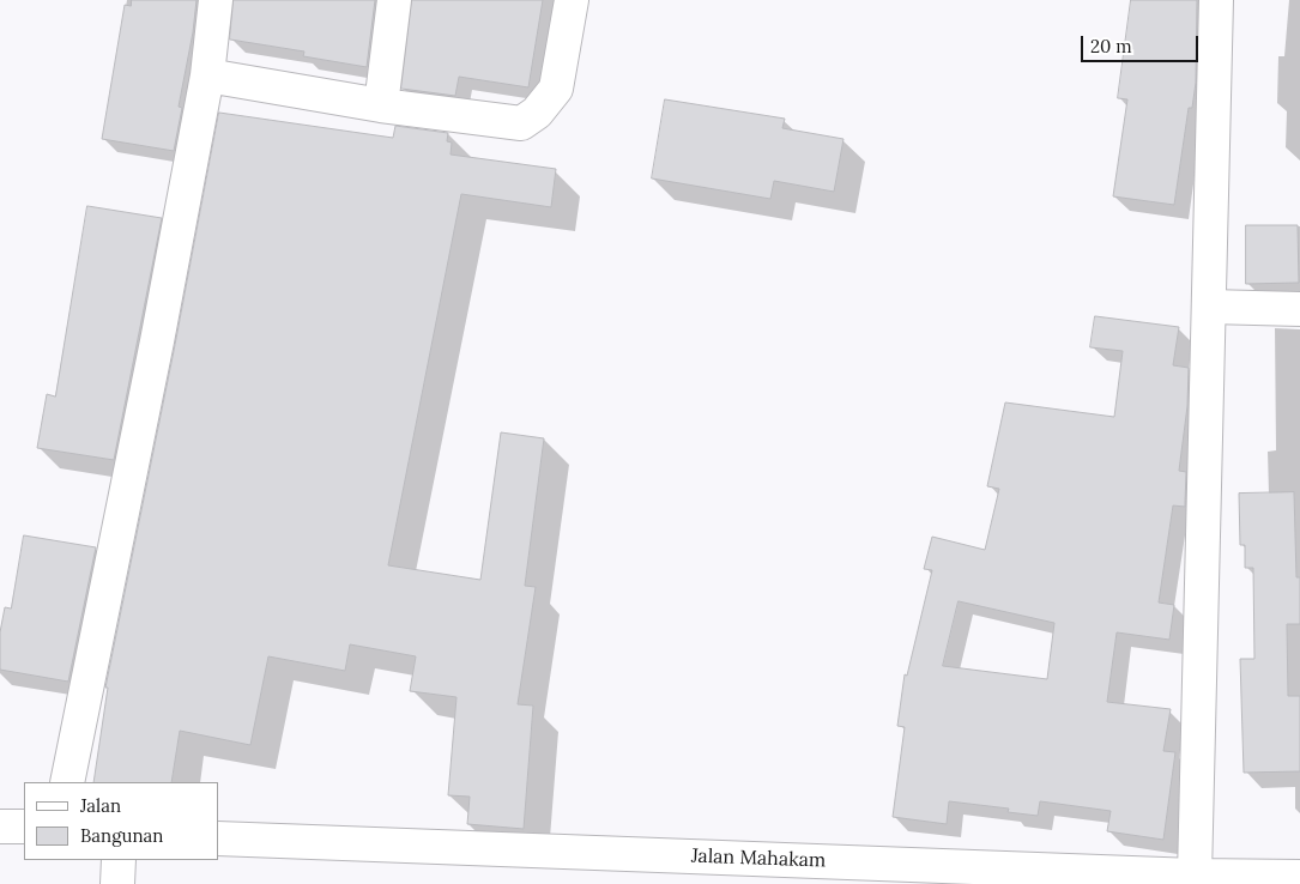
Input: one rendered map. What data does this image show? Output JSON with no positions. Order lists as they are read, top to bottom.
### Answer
{
  "streets": {
    "street": ["Jalan Mahakam"]
  },
  "legend": ["Jalan", "Bangunan"],
  "scale_bar": "20 m"
}
